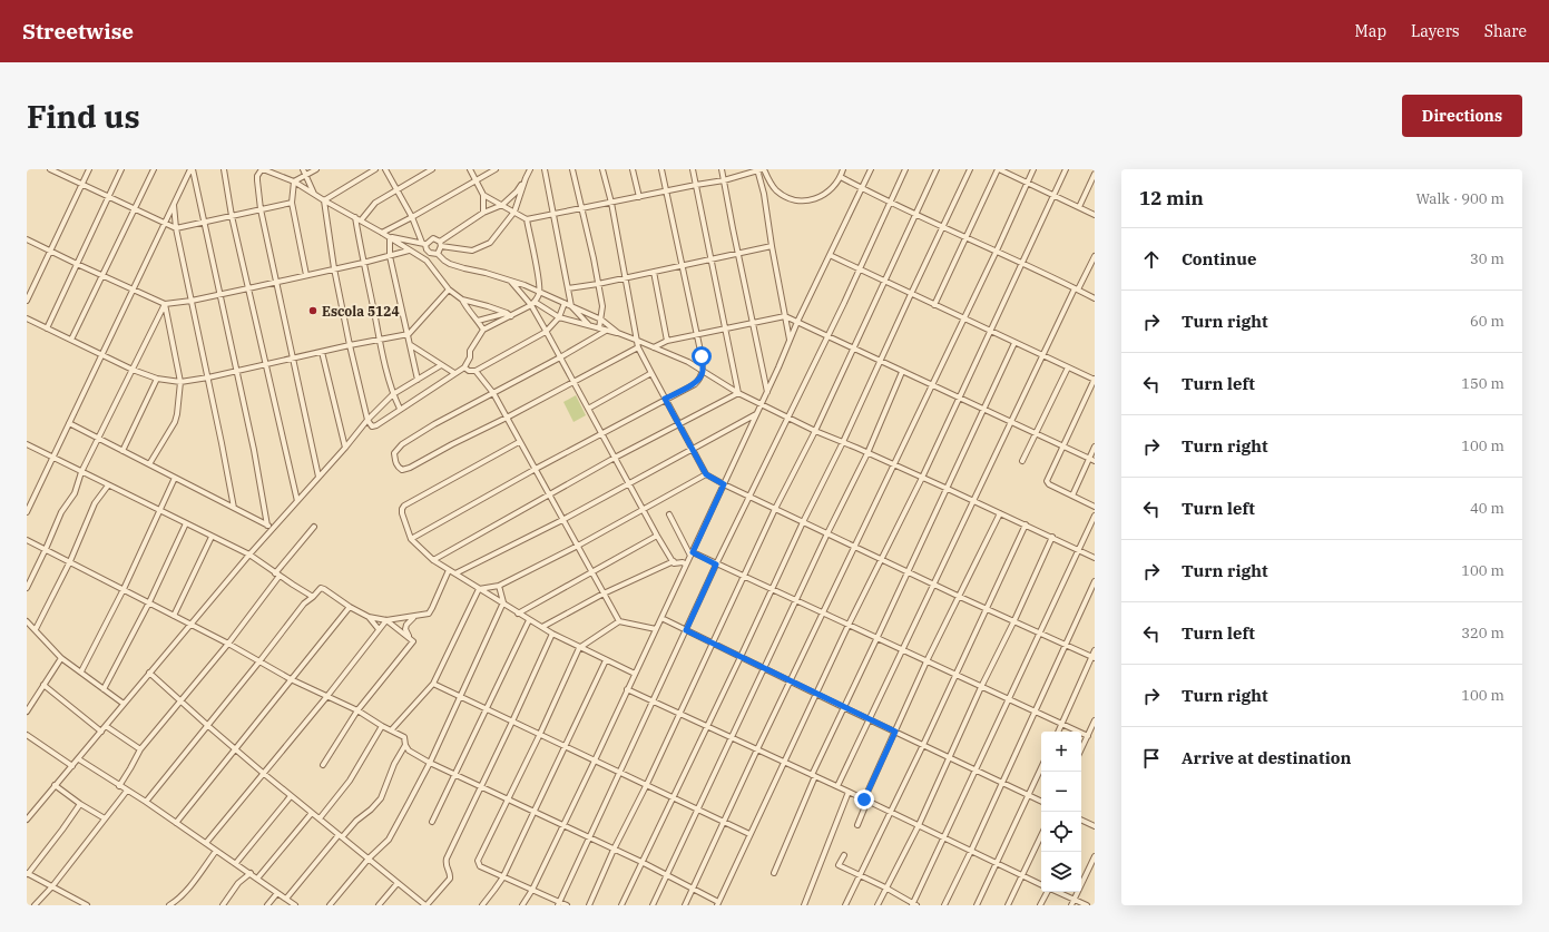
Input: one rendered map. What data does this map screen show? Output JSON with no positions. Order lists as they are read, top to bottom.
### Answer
{
  "places": ["Escola 5124"],
  "page": {
    "header": "Streetwise",
    "nav": ["Map", "Layers", "Share"],
    "buttons": "Directions",
    "title": "Find us",
    "heading": ["12 min", "Walk · 900 m"],
    "list": [
      ["Continue", "30 m"],
      ["Turn right", "60 m"],
      ["Turn left", "150 m"],
      ["Turn right", "100 m"],
      ["Turn left", "40 m"],
      ["Turn right", "100 m"],
      ["Turn left", "320 m"],
      ["Turn right", "100 m"],
      "Arrive at destination"
    ],
    "map_buttons": ["+", "−"]
  }
}
